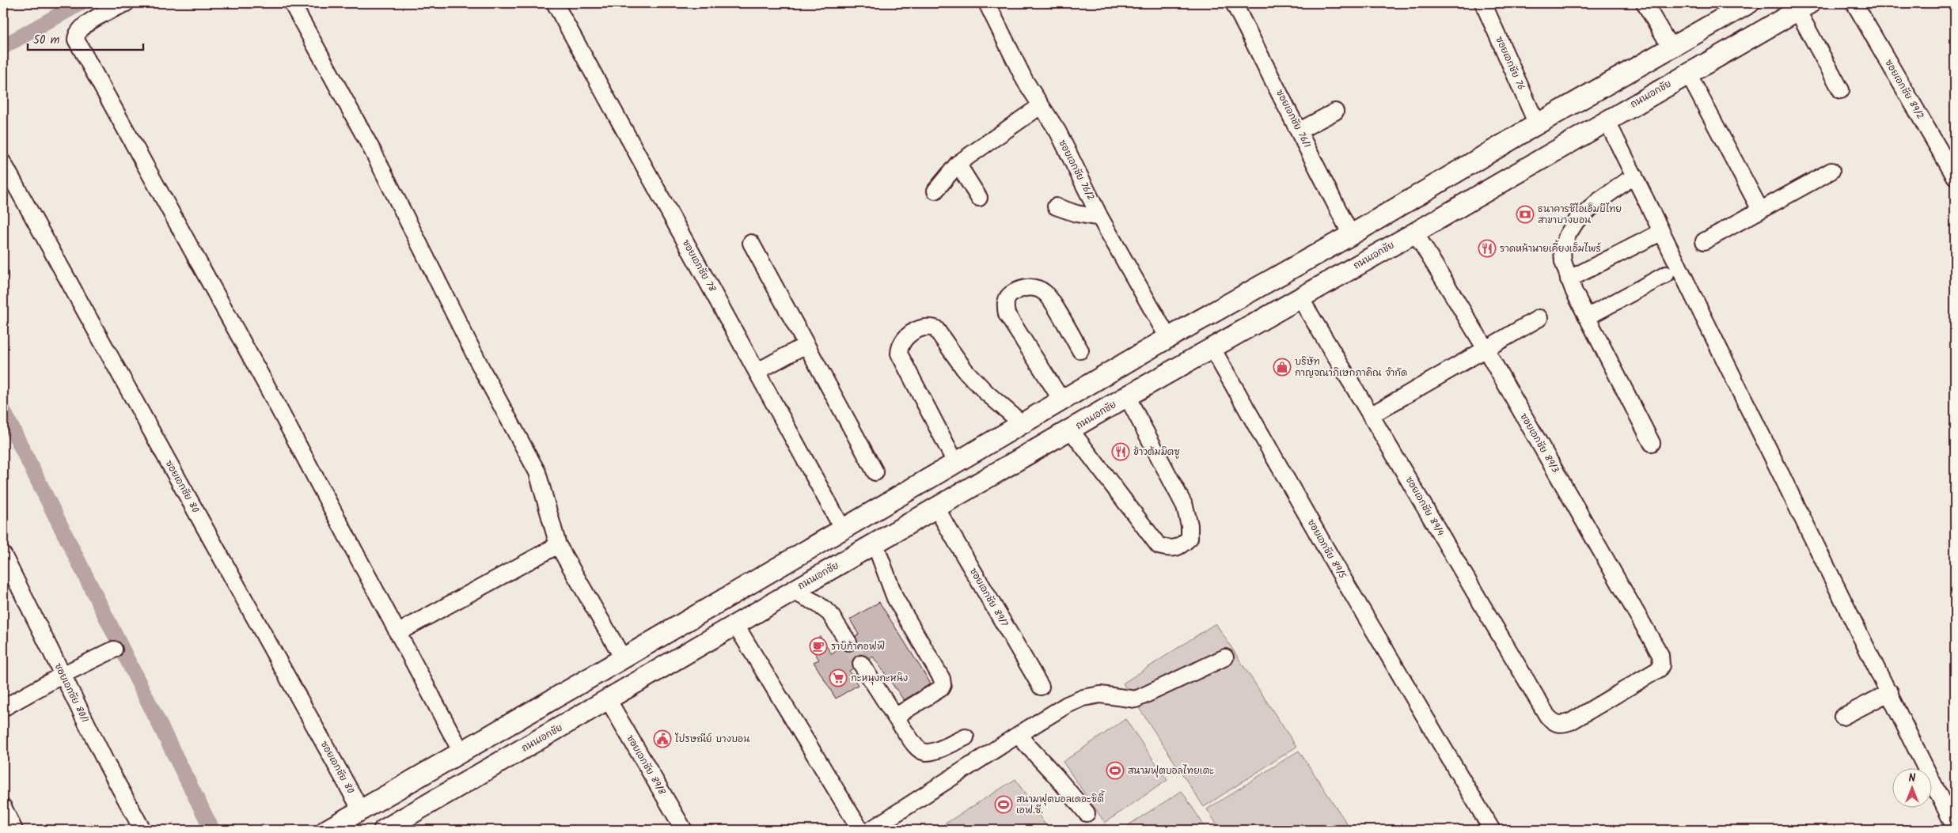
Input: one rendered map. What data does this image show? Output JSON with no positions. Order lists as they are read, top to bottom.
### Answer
{
  "streets": {
    "main road": ["ถนนเอกชัย"],
    "street": [
      "ซอยเอกชัย 76",
      "ซอยเอกชัย 89/2",
      "ซอยเอกชัย 76/1",
      "ซอยเอกชัย 76/2",
      "ซอยเอกชัย 78",
      "ซอยเอกชัย 89/3",
      "ซอยเอกชัย 80",
      "ซอยเอกชัย 89/4",
      "ซอยเอกชัย 89/5",
      "ซอยเอกชัย 89/7",
      "ซอยเอกชัย 80/1",
      "ซอยเอกชัย 89/8"
    ]
  },
  "crossings": [
    ["ถนนเอกชัย", "ซอยเอกชัย 89/3"],
    ["ถนนเอกชัย", "ซอยเอกชัย 89/4"],
    ["ถนนเอกชัย", "ซอยเอกชัย 89/5"],
    ["ถนนเอกชัย", "ซอยเอกชัย 89/7"],
    ["ถนนเอกชัย", "ซอยเอกชัย 89/8"],
    ["ซอยเอกชัย 89/3", "ซอยเอกชัย 89/4"]
  ],
  "places": {
    "bank": ["ธนาคารซีไอเอ็มบีไทย สาขาบางบอน"],
    "restaurant": ["ราดหน้านายเคี้ยงเอ็มไพร์", "ข้าวต้มมิตซู"],
    "shop": ["บริษัท กาญจณาภิเษกภาคิณ จำกัด"],
    "cafe": ["ราบิก้าคอฟฟี"],
    "supermarket": ["กะหนุงกะหนิง"],
    "public building": ["ไปรษณีย์ บางบอน"],
    "sports": ["สนามฟุตบอลไทยเตะ", "สนามฟุตบอลเดอะซิตี้ เอฟ.ซี."]
  },
  "scale_bar": "50 m",
  "north": "top"
}
